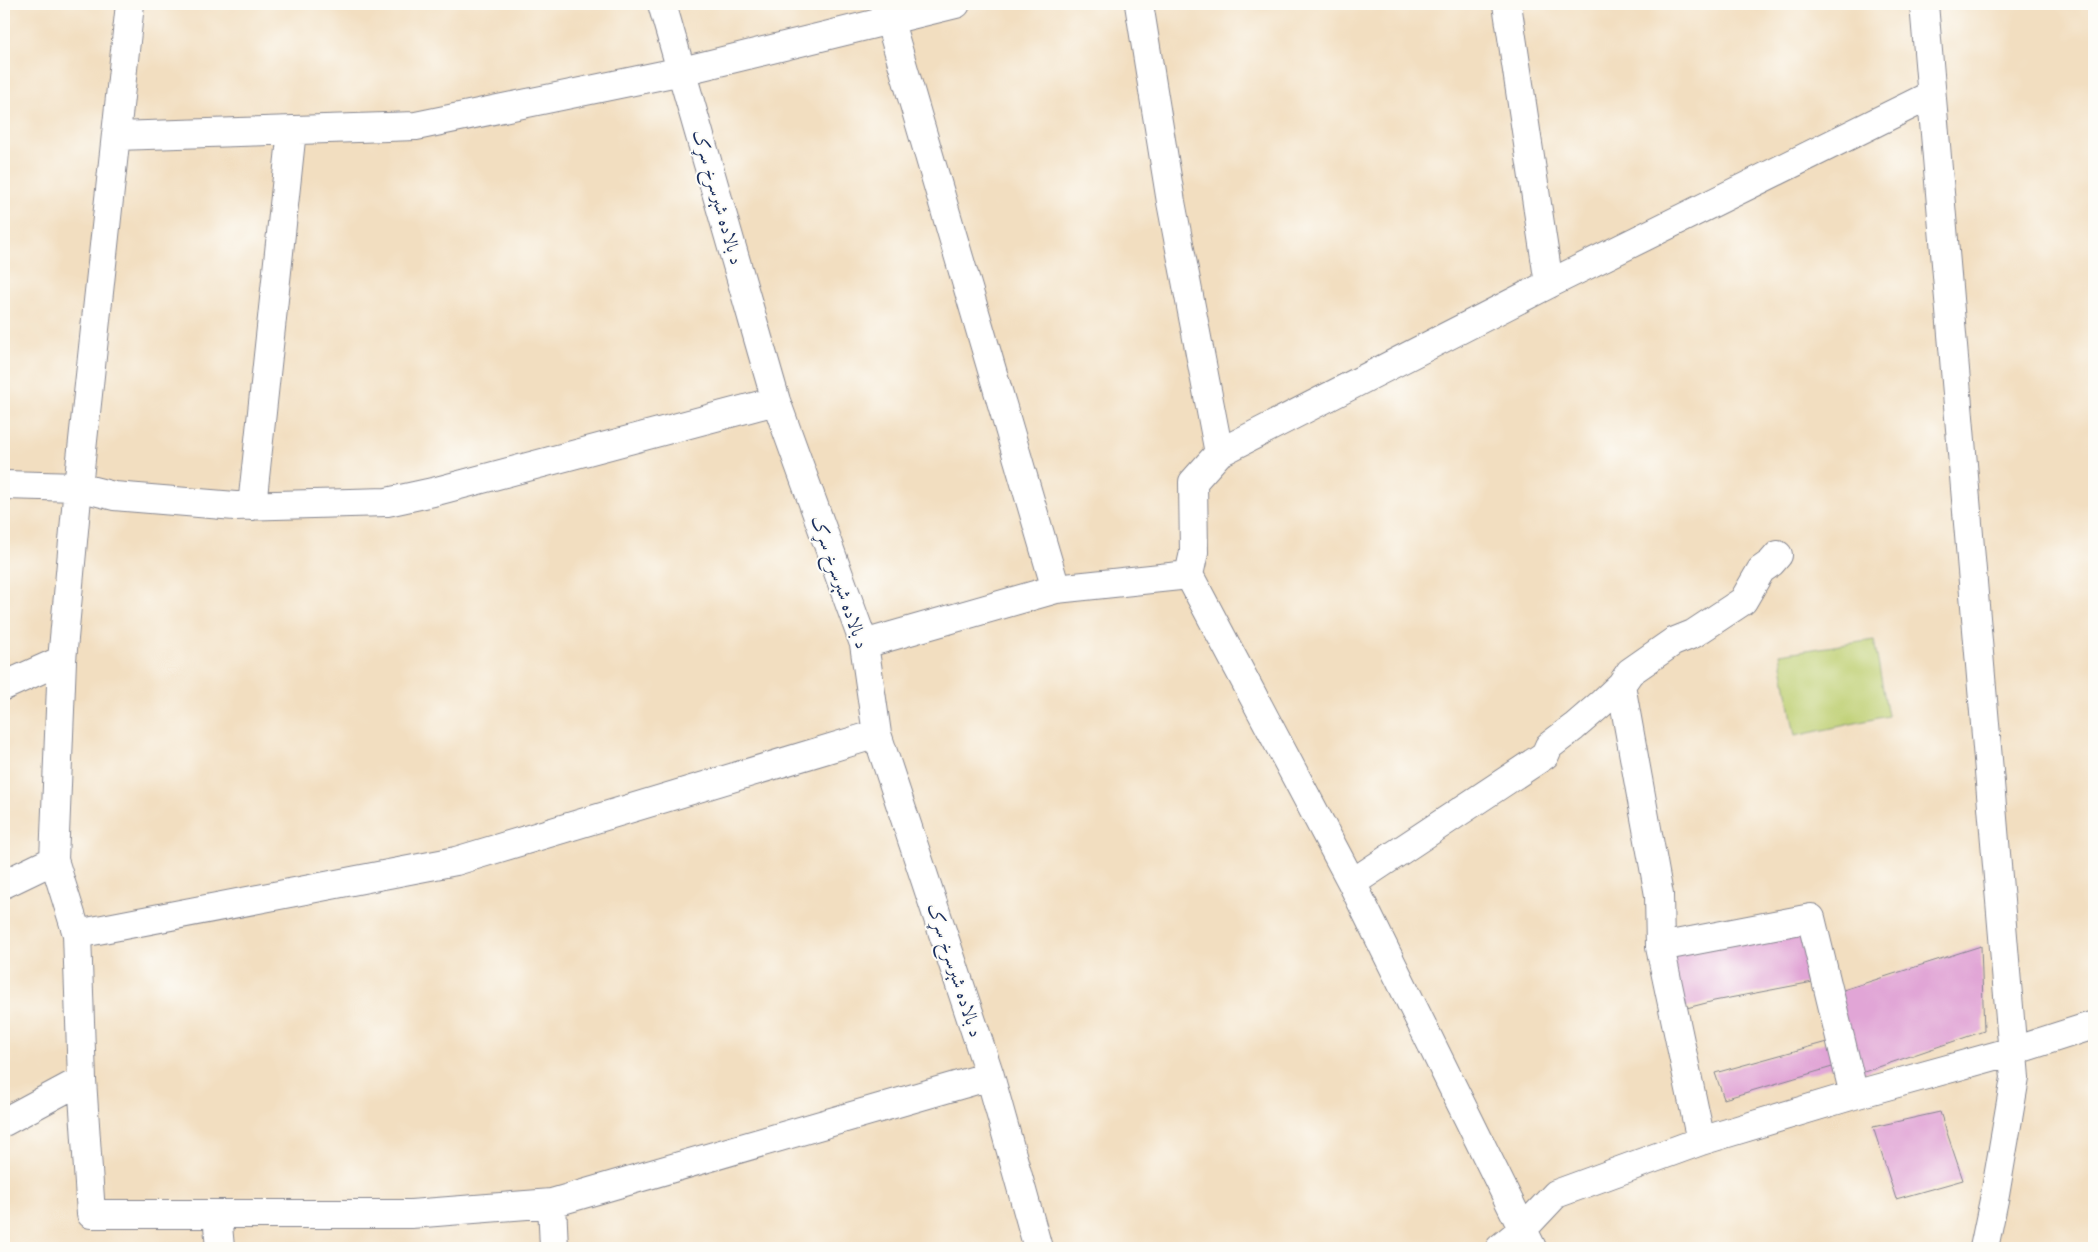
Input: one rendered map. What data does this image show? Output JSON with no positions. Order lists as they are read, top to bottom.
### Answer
{
  "streets": {
    "street": ["د بالاده شېرسرخ سړک"]
  }
}
